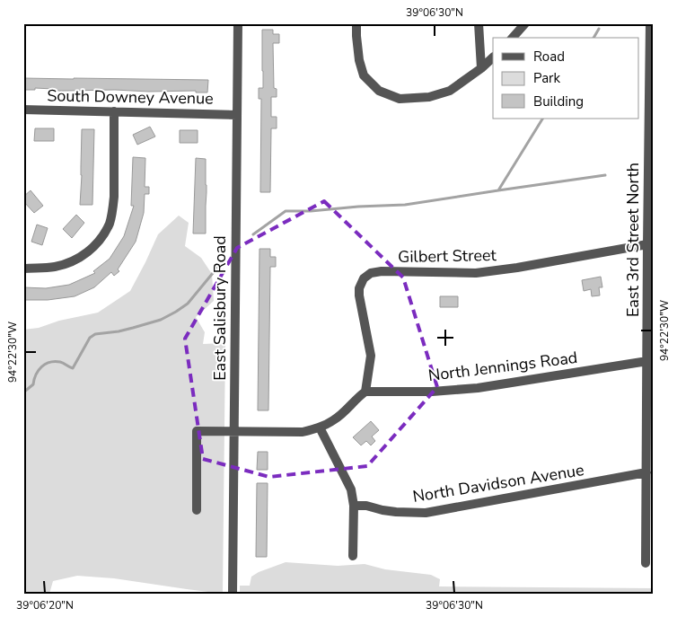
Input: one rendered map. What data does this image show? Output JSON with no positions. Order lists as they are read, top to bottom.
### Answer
{
  "streets": {
    "street": [
      "South Downey Avenue",
      "East 3rd Street North",
      "Gilbert Street",
      "East Salisbury Road",
      "North Jennings Road",
      "North Davidson Avenue"
    ]
  },
  "crossings": [
    ["South Downey Avenue", "East Salisbury Road"],
    ["East 3rd Street North", "Gilbert Street"],
    ["East 3rd Street North", "North Jennings Road"],
    ["East 3rd Street North", "North Davidson Avenue"],
    ["Gilbert Street", "North Jennings Road"]
  ],
  "legend": ["Road", "Park", "Building"],
  "coordinates": ["39°06'30\"N", "94°22'30\"W", "39°06'20\"N"]
}
